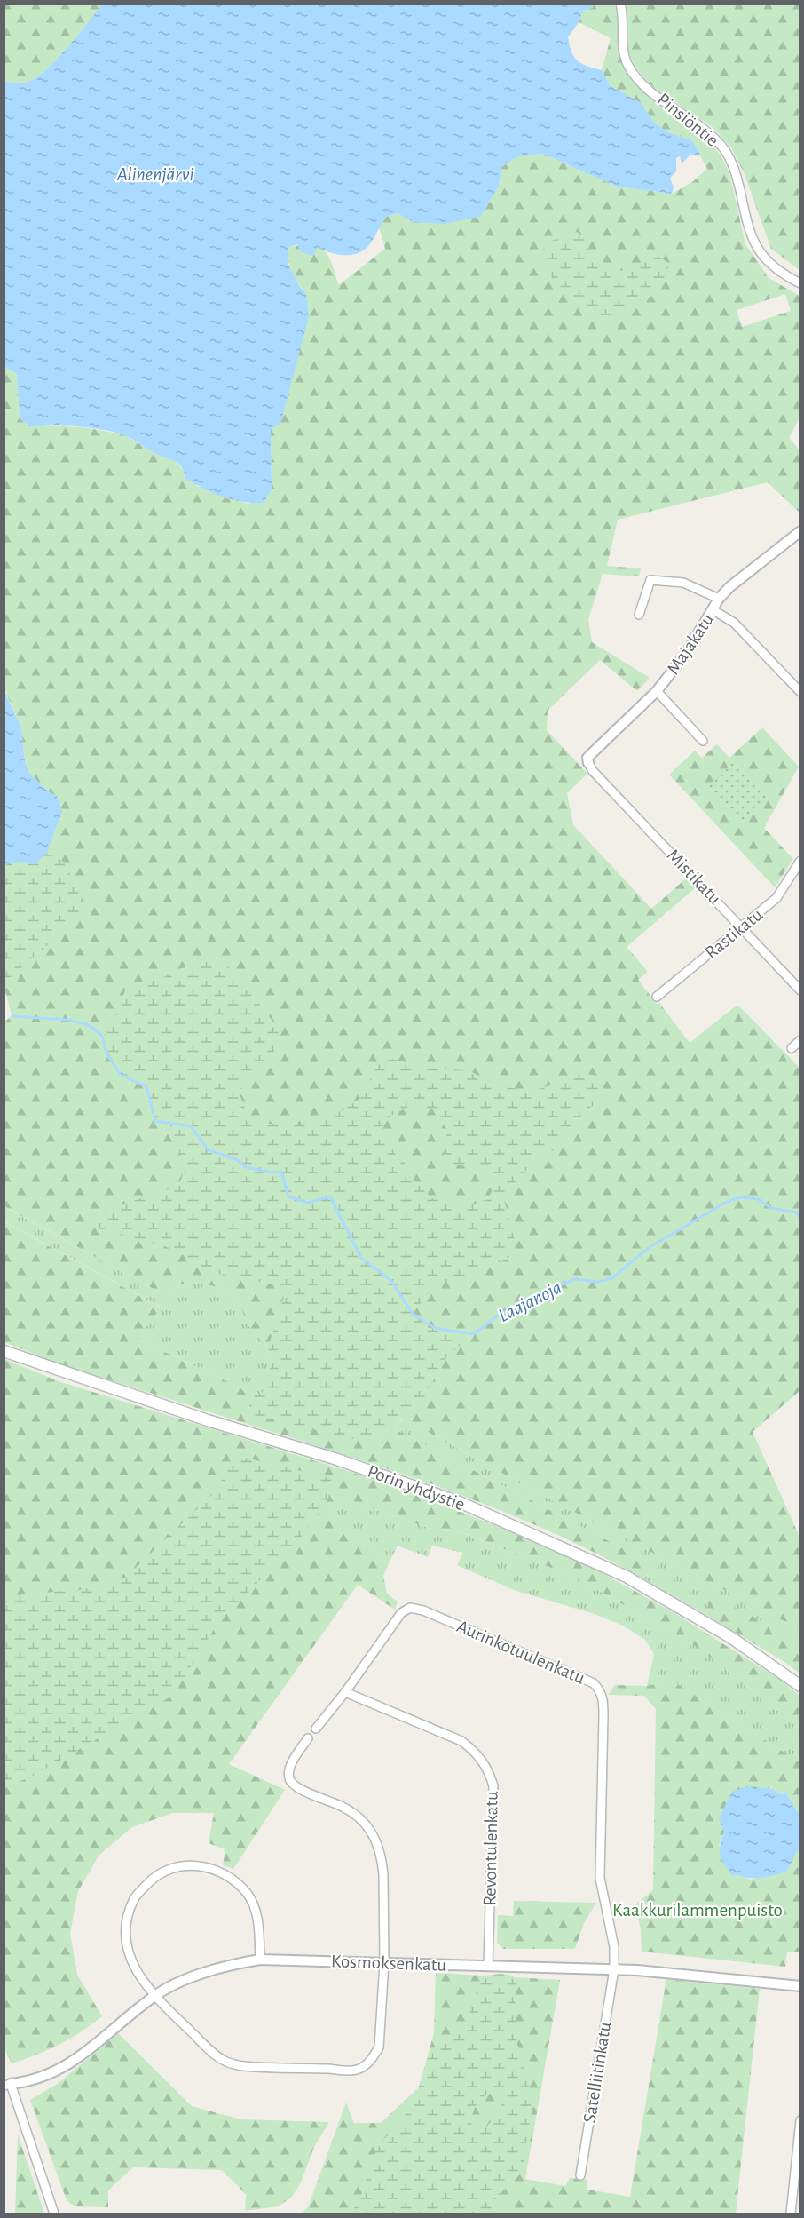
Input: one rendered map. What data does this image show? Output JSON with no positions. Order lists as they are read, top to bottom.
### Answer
{
  "streets": {
    "main road": ["Porin yhdystie"],
    "street": [
      "Pinsiöntie",
      "Majakatu",
      "Mistikatu",
      "Rastikatu",
      "Aurinkotuulenkatu",
      "Revontulenkatu",
      "Kosmoksenkatu",
      "Satelliitinkatu"
    ]
  },
  "crossings": [
    ["Majakatu", "Mistikatu"],
    ["Mistikatu", "Rastikatu"],
    ["Aurinkotuulenkatu", "Revontulenkatu"],
    ["Aurinkotuulenkatu", "Kosmoksenkatu"],
    ["Aurinkotuulenkatu", "Satelliitinkatu"],
    ["Revontulenkatu", "Kosmoksenkatu"],
    ["Kosmoksenkatu", "Satelliitinkatu"]
  ],
  "water": ["Alinenjärvi", "Laajanoja"],
  "parks": ["Kaakkurilammenpuisto"]
}
